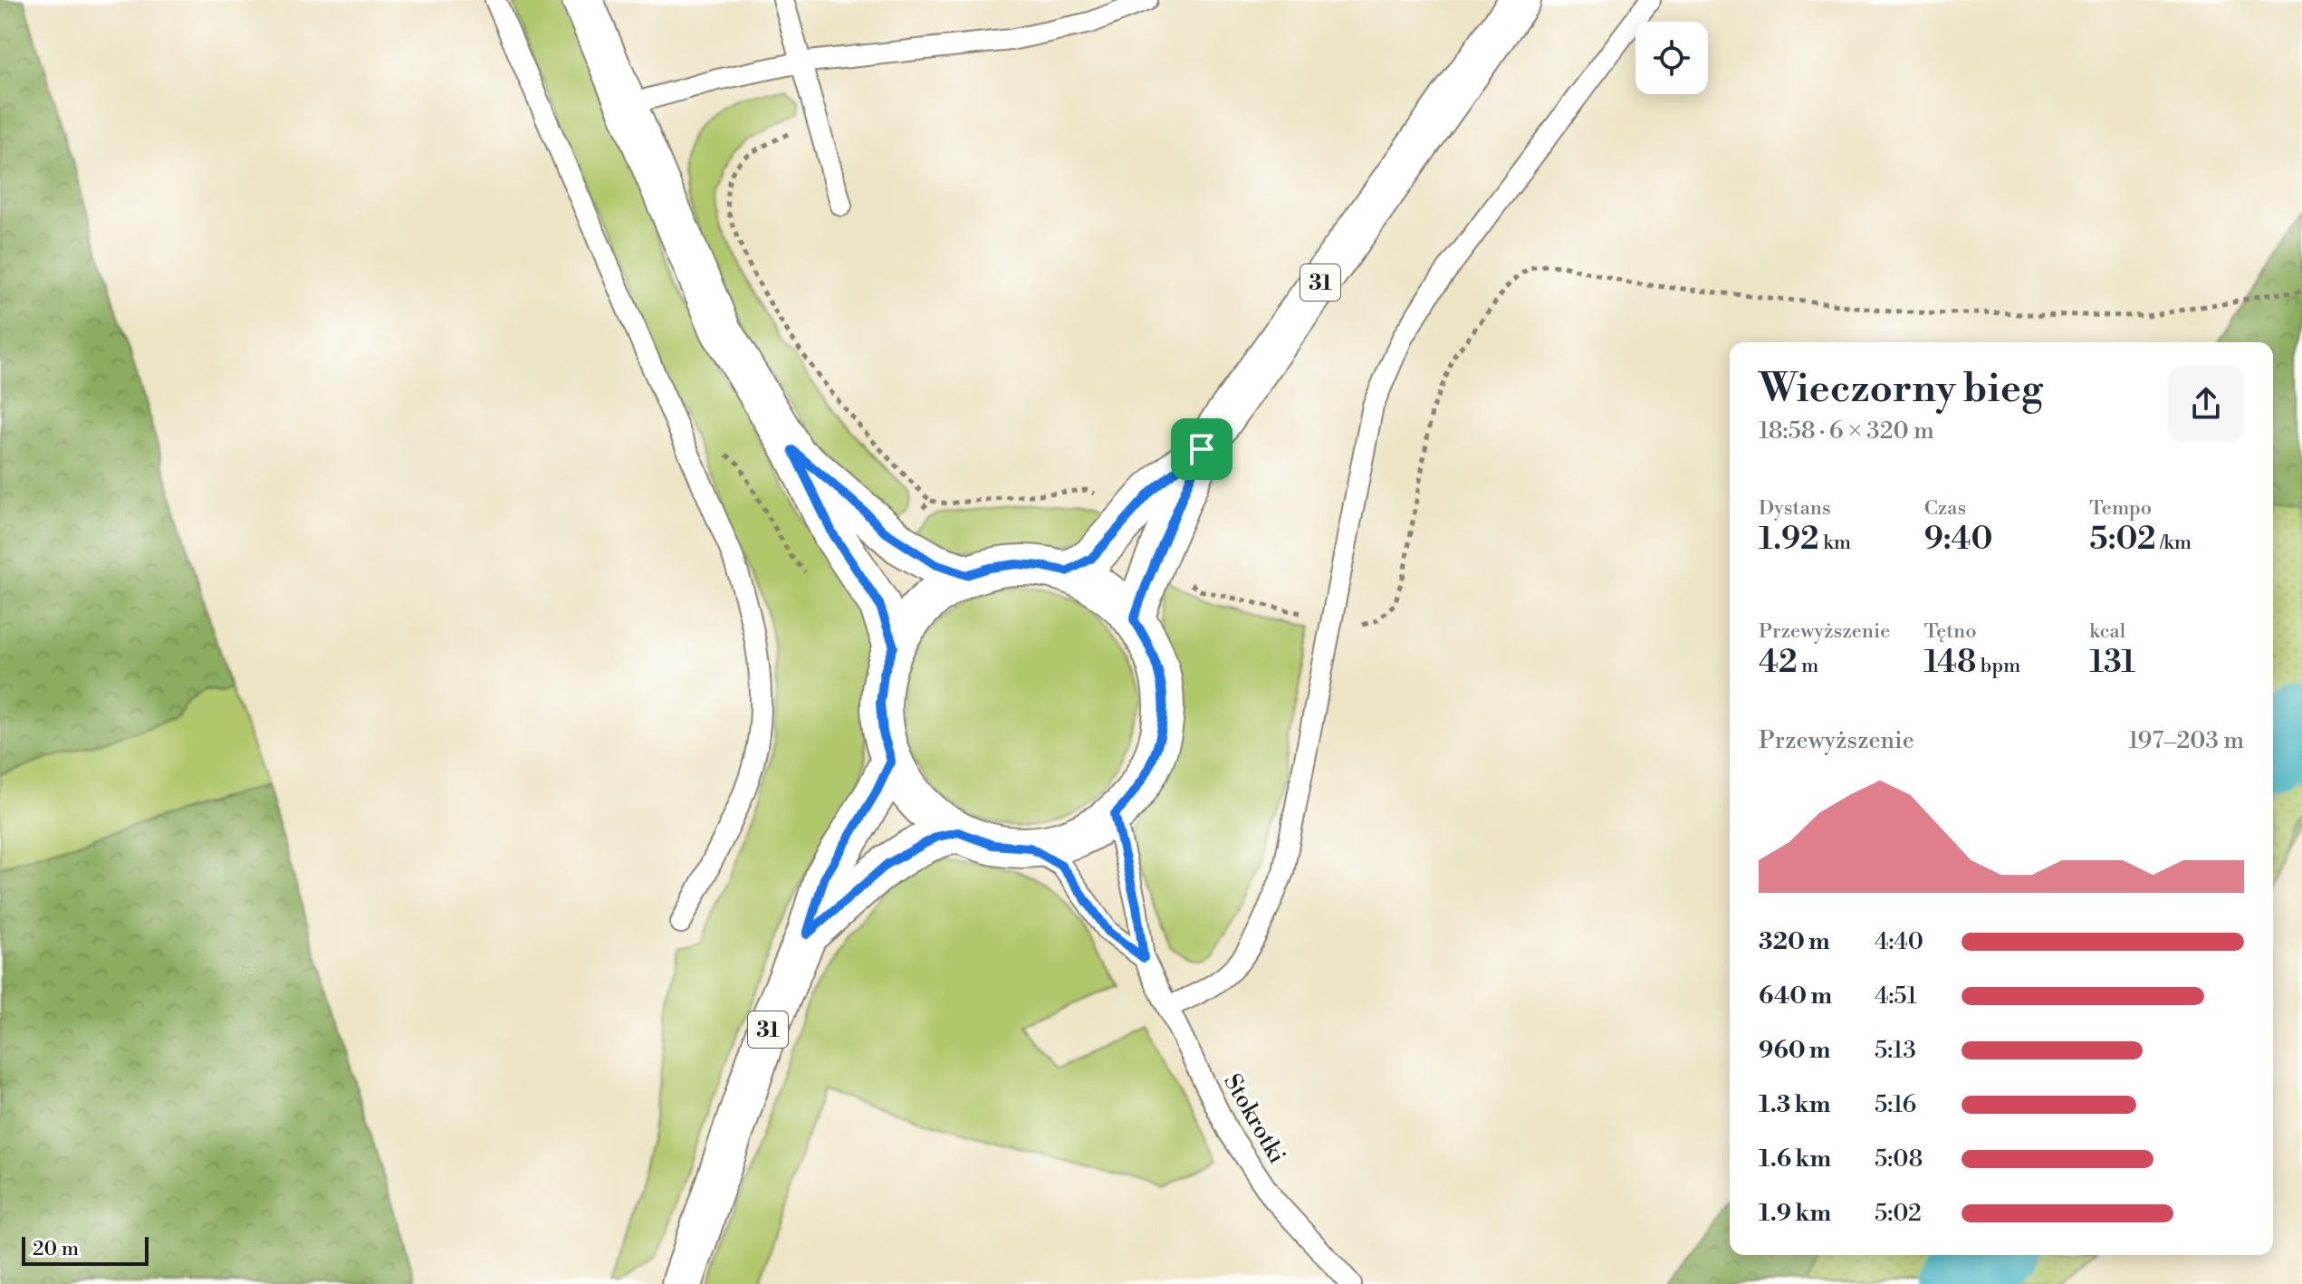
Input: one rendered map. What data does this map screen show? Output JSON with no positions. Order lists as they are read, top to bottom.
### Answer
{
  "streets": {
    "main road": ["31"],
    "lane": ["Stokrotki"]
  },
  "scale_bar": "20 m",
  "page": {
    "heading": ["Wieczorny bieg", "18:58 · 6 × 320 m"],
    "stats": [
      ["Dystans", "1.92 km"],
      ["Czas", "9:40"],
      ["Tempo", "5:02 /km"],
      ["Przewyższenie", "42 m"],
      ["Tętno", "148 bpm"],
      ["kcal", "131"]
    ],
    "chart": ["Przewyższenie", "197–203 m"],
    "list": [
      {
        "name": "320 m",
        "note": "4:40"
      },
      {
        "name": "640 m",
        "note": "4:51"
      },
      {
        "name": "960 m",
        "note": "5:13"
      },
      {
        "name": "1.3 km",
        "note": "5:16"
      },
      {
        "name": "1.6 km",
        "note": "5:08"
      },
      {
        "name": "1.9 km",
        "note": "5:02"
      }
    ],
    "scale": "20 m"
  }
}
